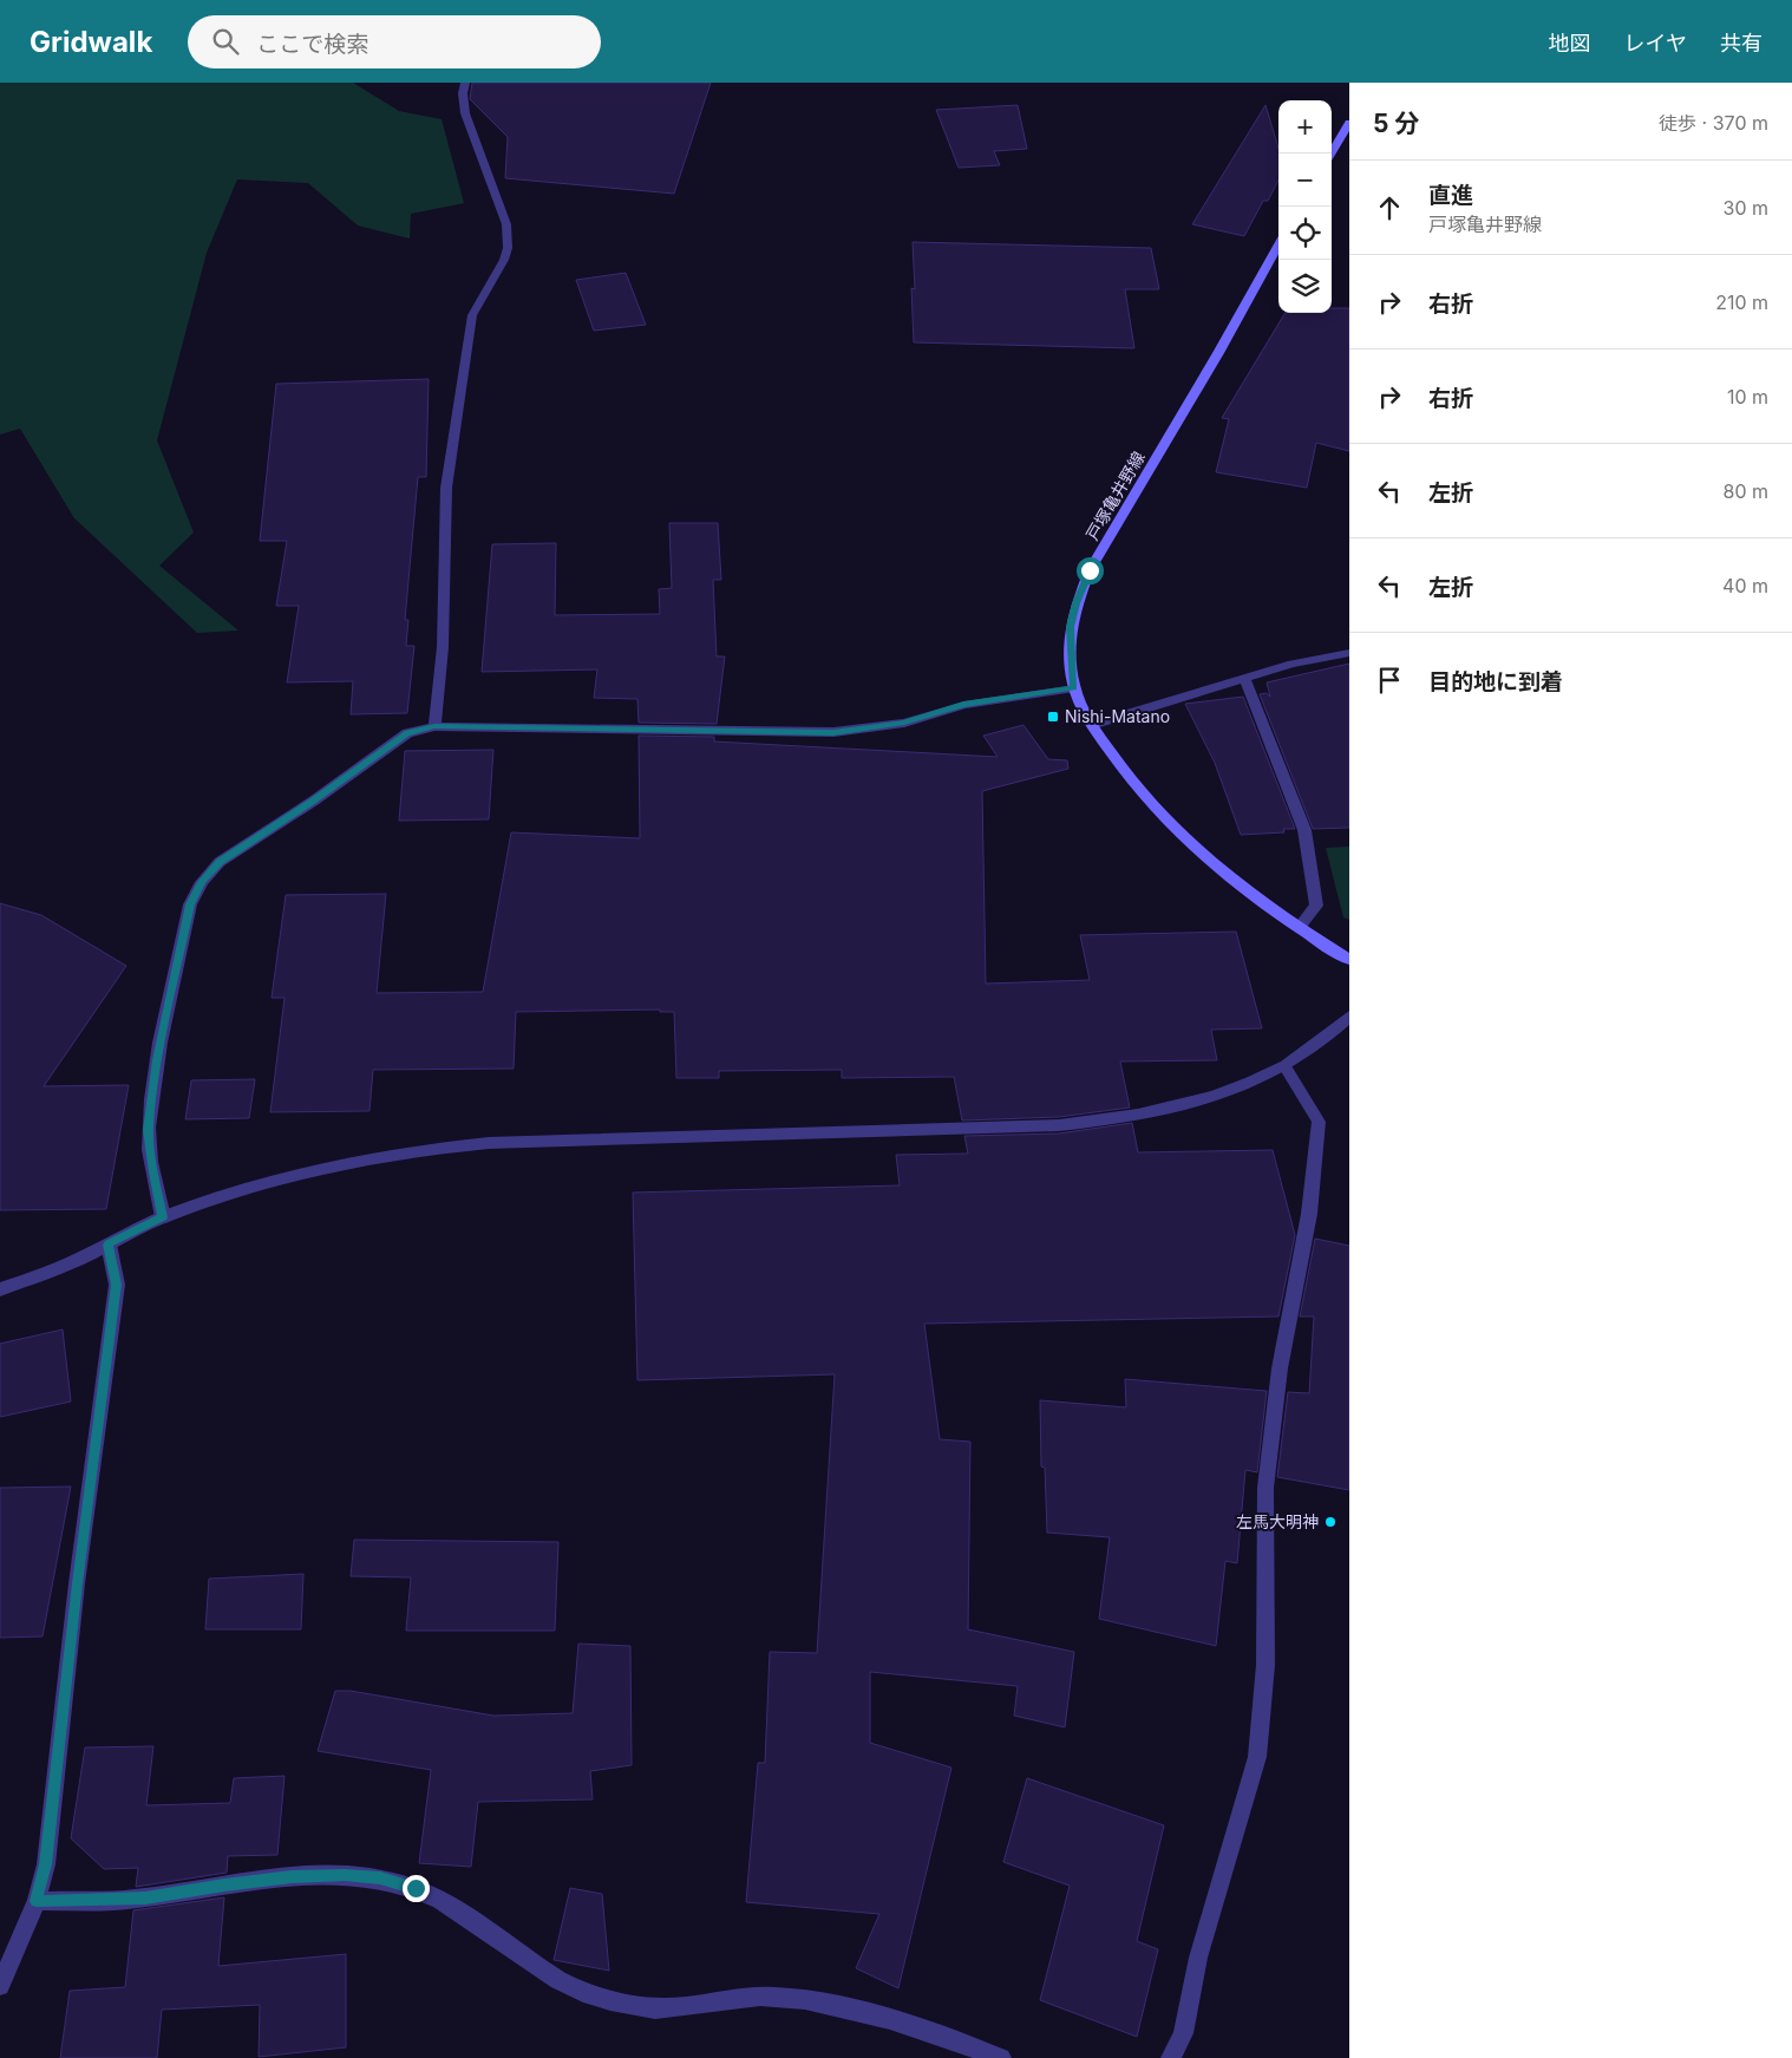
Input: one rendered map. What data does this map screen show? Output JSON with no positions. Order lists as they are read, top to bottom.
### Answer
{
  "streets": {
    "main road": ["戸塚亀井野線"]
  },
  "places": {
    "transit": ["Nishi-Matano"],
    "other": ["左馬大明神"]
  },
  "page": {
    "header": "Gridwalk",
    "search": "ここで検索",
    "nav": ["地図", "レイヤ", "共有"],
    "heading": ["5 分", "徒歩 · 370 m"],
    "map_buttons": ["+", "−"],
    "list": [
      ["直進", "戸塚亀井野線", "30 m"],
      ["右折", "210 m"],
      ["右折", "10 m"],
      ["左折", "80 m"],
      ["左折", "40 m"],
      "目的地に到着"
    ]
  }
}
